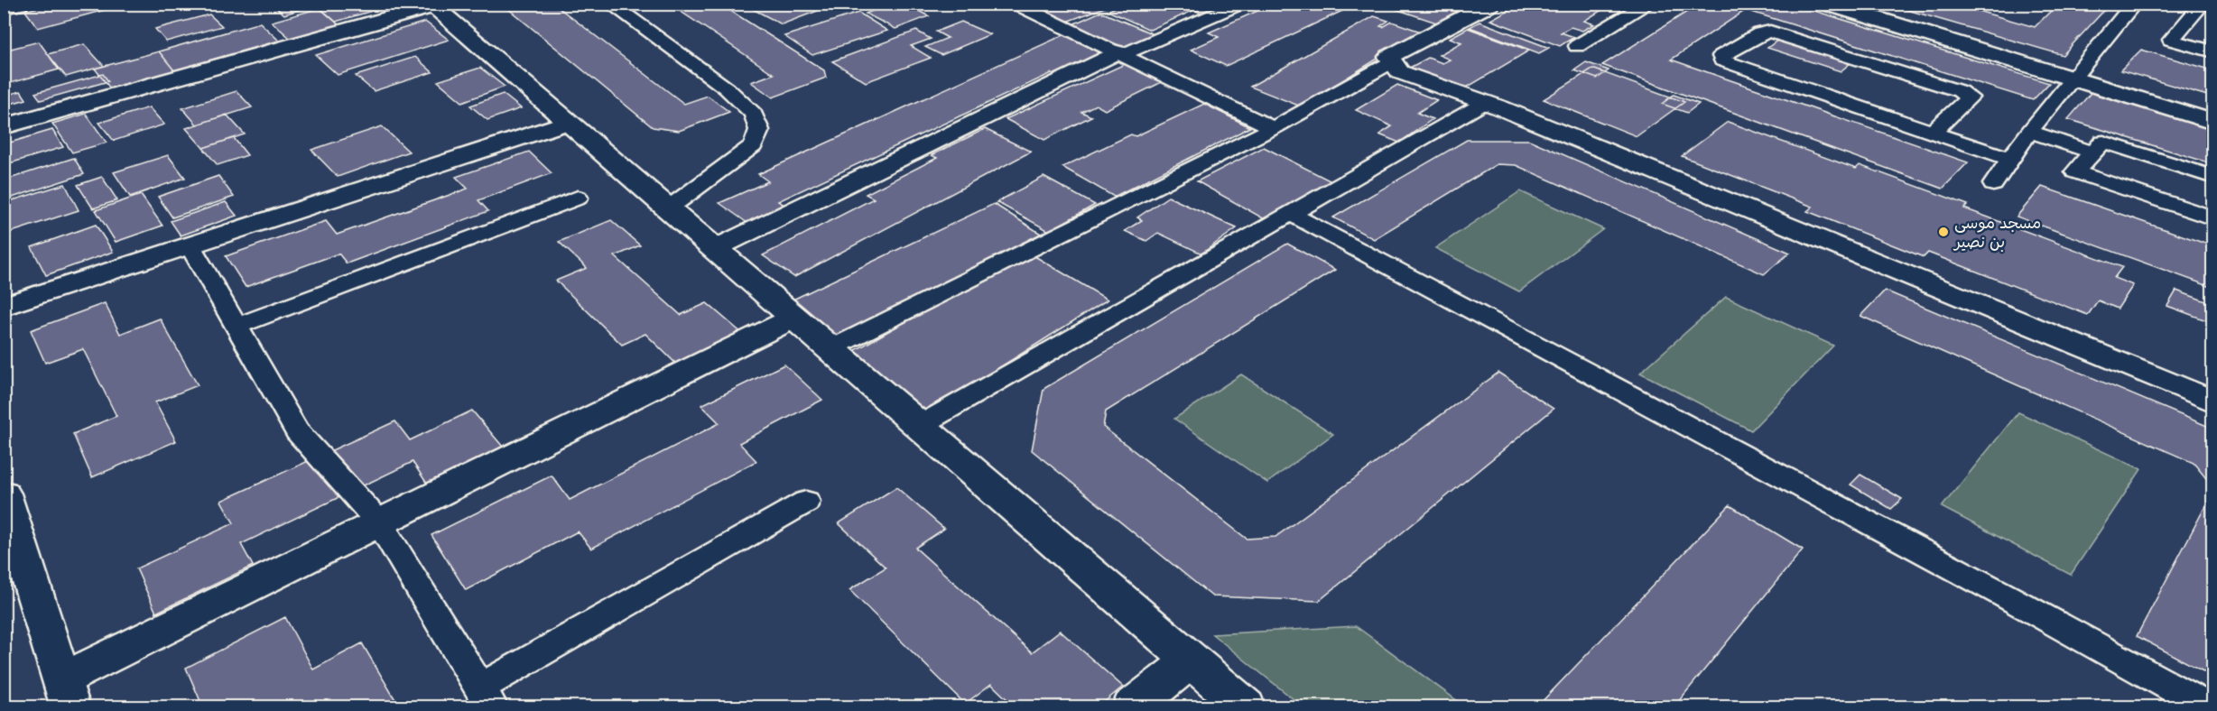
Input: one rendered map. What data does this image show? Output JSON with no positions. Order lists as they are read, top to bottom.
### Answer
{
  "places": ["مسجد موسى بن نصير"]
}
